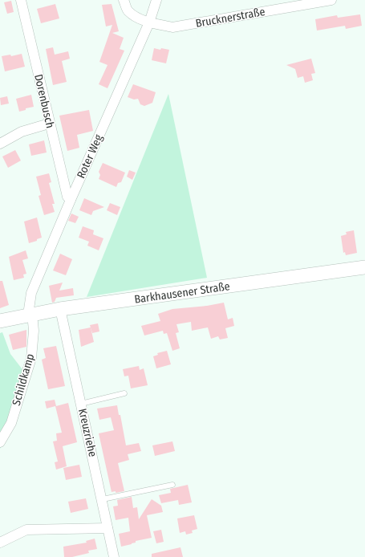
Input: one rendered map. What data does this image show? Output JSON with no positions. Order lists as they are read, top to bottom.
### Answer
{
  "streets": {
    "main road": ["Barkhausener Straße"],
    "street": [
      "Brucknerstraße",
      "Dorenbusch",
      "Roter Weg",
      "Schildkamp",
      "Kreuzriehe"
    ]
  },
  "crossings": [
    ["Brucknerstraße", "Roter Weg"],
    ["Dorenbusch", "Roter Weg"],
    ["Roter Weg", "Barkhausener Straße"],
    ["Roter Weg", "Schildkamp"],
    ["Barkhausener Straße", "Schildkamp"],
    ["Barkhausener Straße", "Kreuzriehe"]
  ]
}
